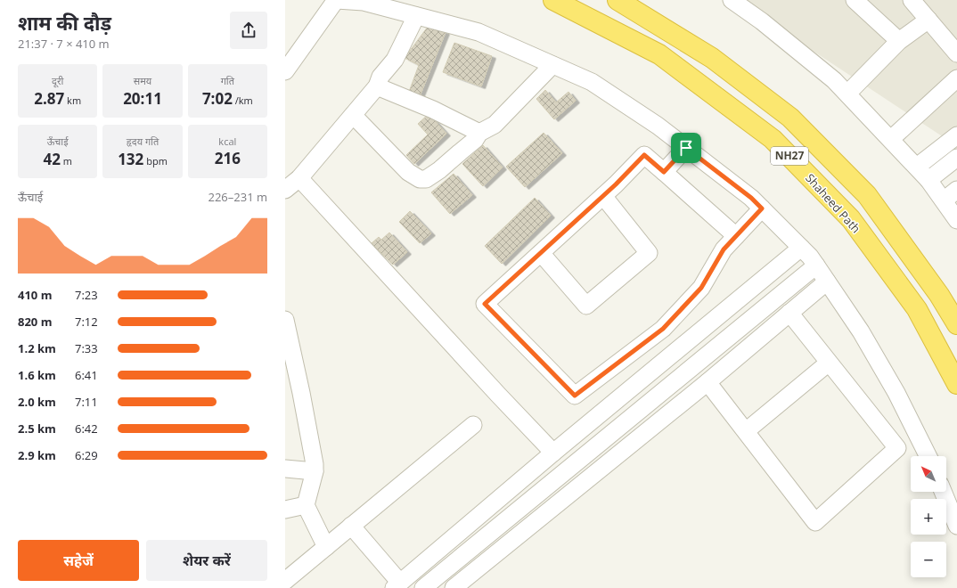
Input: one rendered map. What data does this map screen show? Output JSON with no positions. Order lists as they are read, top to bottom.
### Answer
{
  "streets": {
    "highway": ["NH27", "Shaheed Path"]
  },
  "north": "top left",
  "page": {
    "heading": ["शाम की दौड़", "21:37 · 7 × 410 m"],
    "stats": [
      ["दूरी", "2.87 km"],
      ["समय", "20:11"],
      ["गति", "7:02 /km"],
      ["ऊँचाई", "42 m"],
      ["हृदय गति", "132 bpm"],
      ["kcal", "216"]
    ],
    "chart": ["ऊँचाई", "226–231 m"],
    "list": [
      {
        "name": "410 m",
        "note": "7:23"
      },
      {
        "name": "820 m",
        "note": "7:12"
      },
      {
        "name": "1.2 km",
        "note": "7:33"
      },
      {
        "name": "1.6 km",
        "note": "6:41"
      },
      {
        "name": "2.0 km",
        "note": "7:11"
      },
      {
        "name": "2.5 km",
        "note": "6:42"
      },
      {
        "name": "2.9 km",
        "note": "6:29"
      }
    ],
    "map_buttons": ["+", "−"],
    "buttons": ["सहेजें", "शेयर करें"]
  }
}
